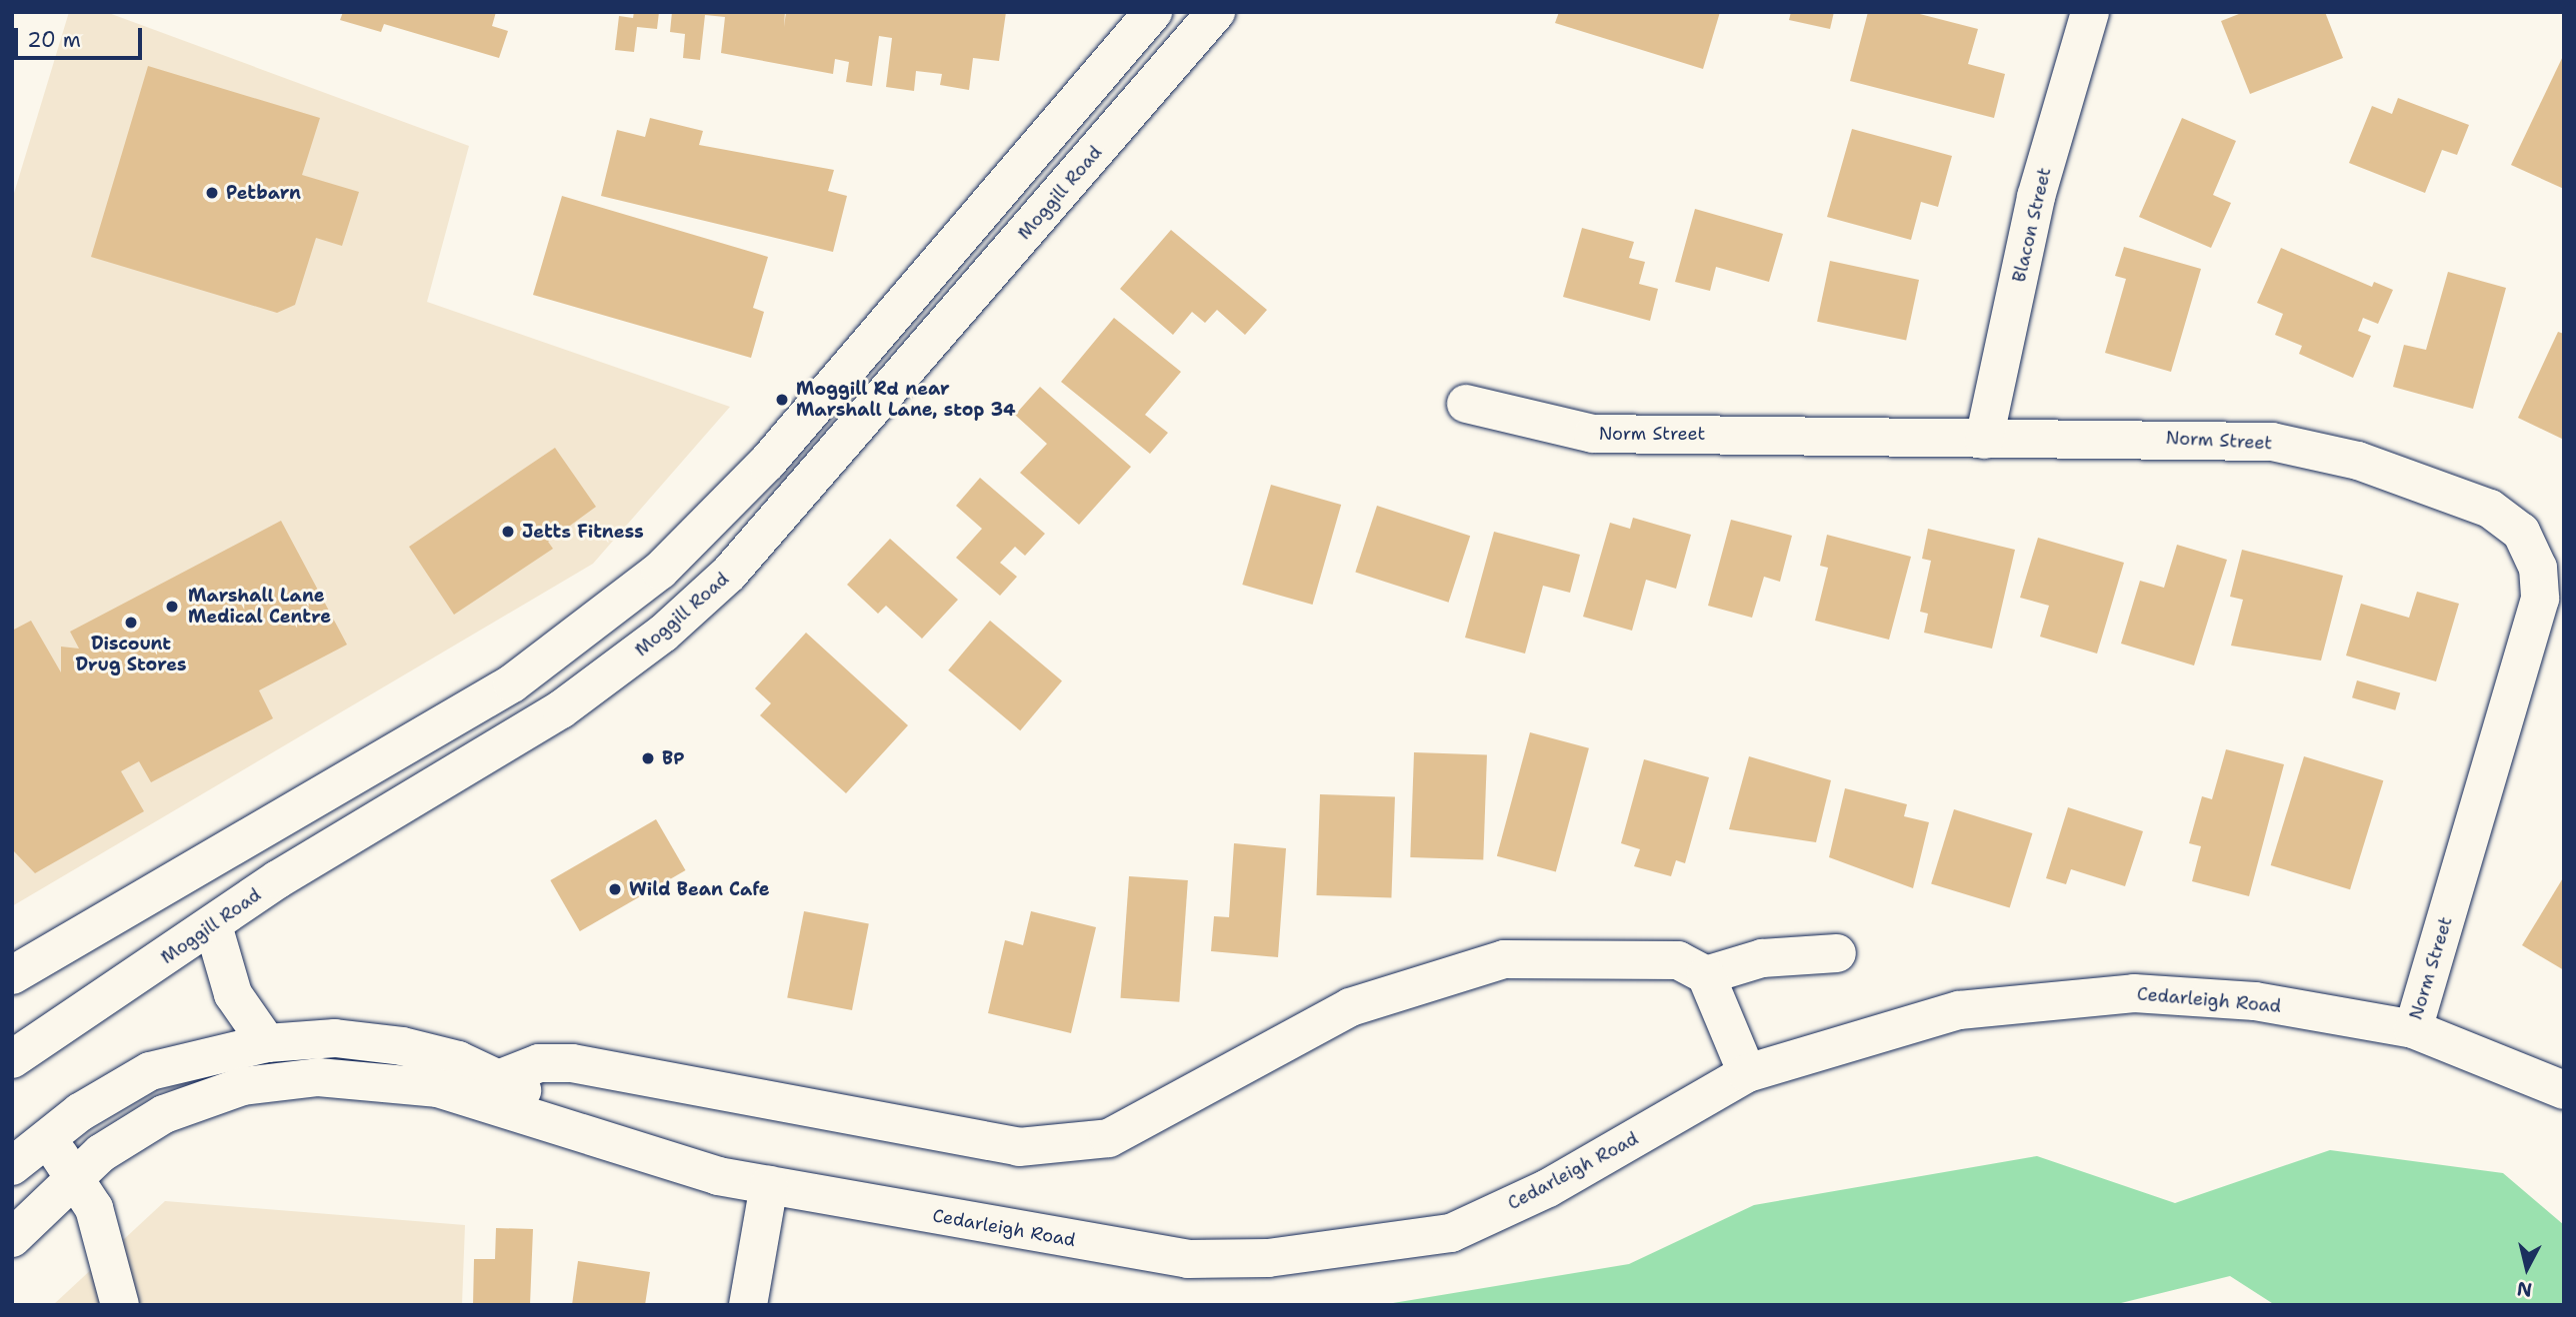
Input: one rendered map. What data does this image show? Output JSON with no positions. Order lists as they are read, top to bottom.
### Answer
{
  "streets": {
    "main road": [
      "Moggill Road",
      "Blacon Street",
      "Norm Street",
      "Cedarleigh Road"
    ]
  },
  "crossings": [
    ["Blacon Street", "Norm Street"],
    ["Norm Street", "Cedarleigh Road"]
  ],
  "places": [
    "Petbarn",
    "Moggill Rd near Marshall Lane, stop 34",
    "Jetts Fitness",
    "Marshall Lane Medical Centre",
    "Discount Drug Stores",
    "BP",
    "Wild Bean Cafe"
  ],
  "scale_bar": "20 m",
  "north": "bottom"
}
